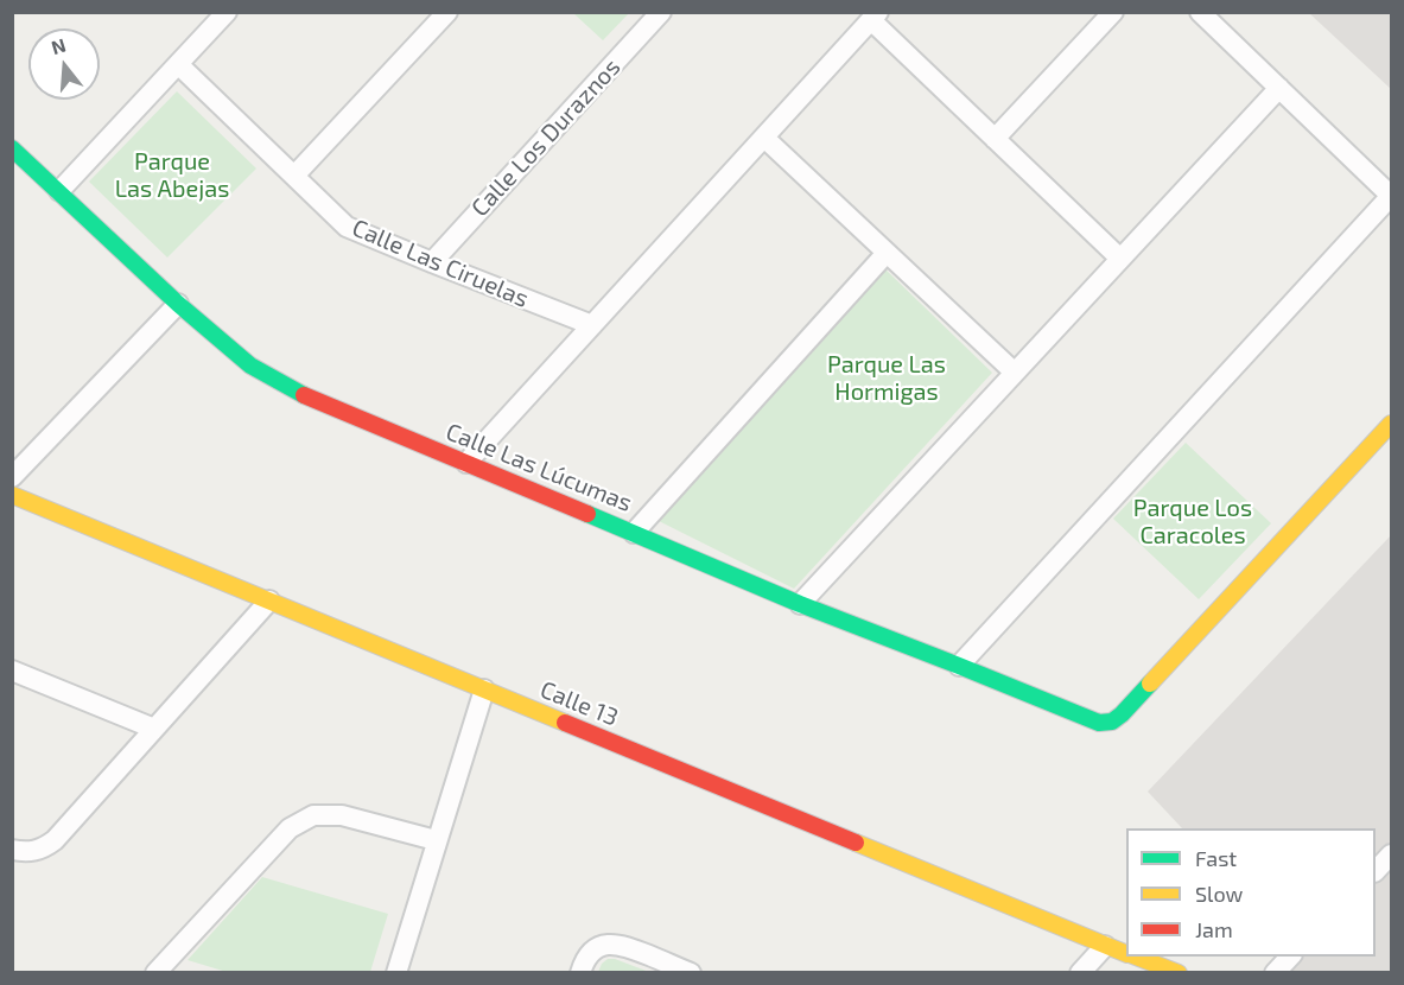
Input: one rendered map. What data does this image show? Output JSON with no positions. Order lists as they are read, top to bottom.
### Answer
{
  "streets": {
    "street": [
      "Calle Los Duraznos",
      "Calle Las Ciruelas",
      "Calle Las Lúcumas",
      "Calle 13"
    ]
  },
  "crossings": [
    ["Calle Los Duraznos", "Calle Las Ciruelas"]
  ],
  "parks": ["Parque Las Abejas", "Parque Las Hormigas", "Parque Los Caracoles"],
  "legend": ["Fast", "Slow", "Jam"],
  "north": "top"
}
